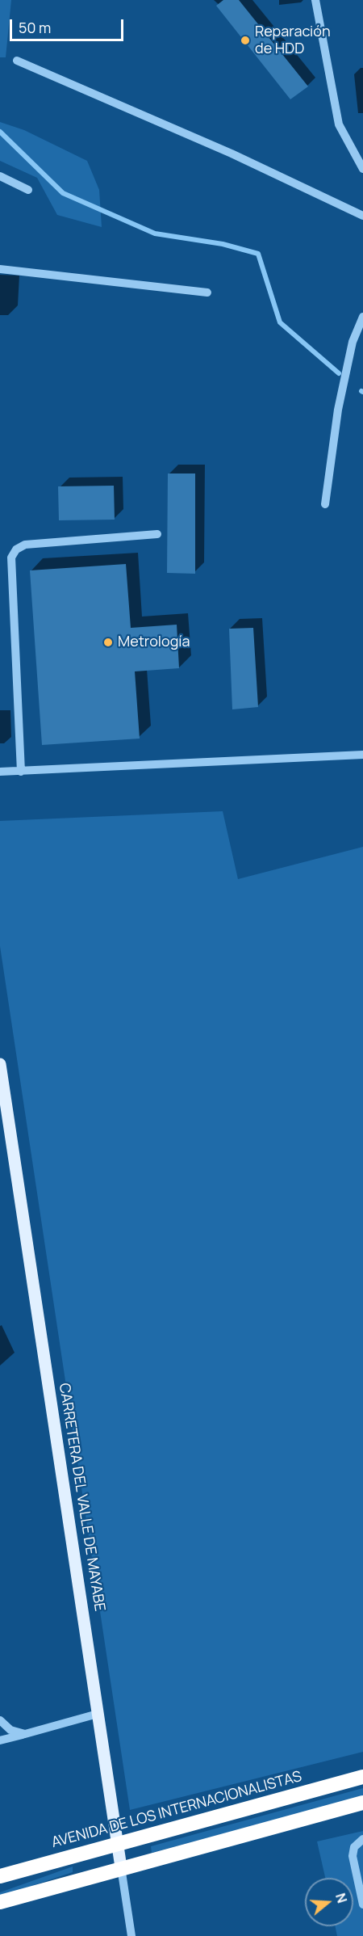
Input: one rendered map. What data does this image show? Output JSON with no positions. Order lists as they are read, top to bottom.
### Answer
{
  "streets": {
    "highway": ["AVENIDA DE LOS INTERNACIONALISTAS"],
    "main road": ["CARRETERA DEL VALLE DE MAYABE"]
  },
  "crossings": [
    ["CARRETERA DEL VALLE DE MAYABE", "AVENIDA DE LOS INTERNACIONALISTAS"]
  ],
  "places": ["Reparación de HDD", "Metrología"],
  "scale_bar": "50 m",
  "north": "right"
}
